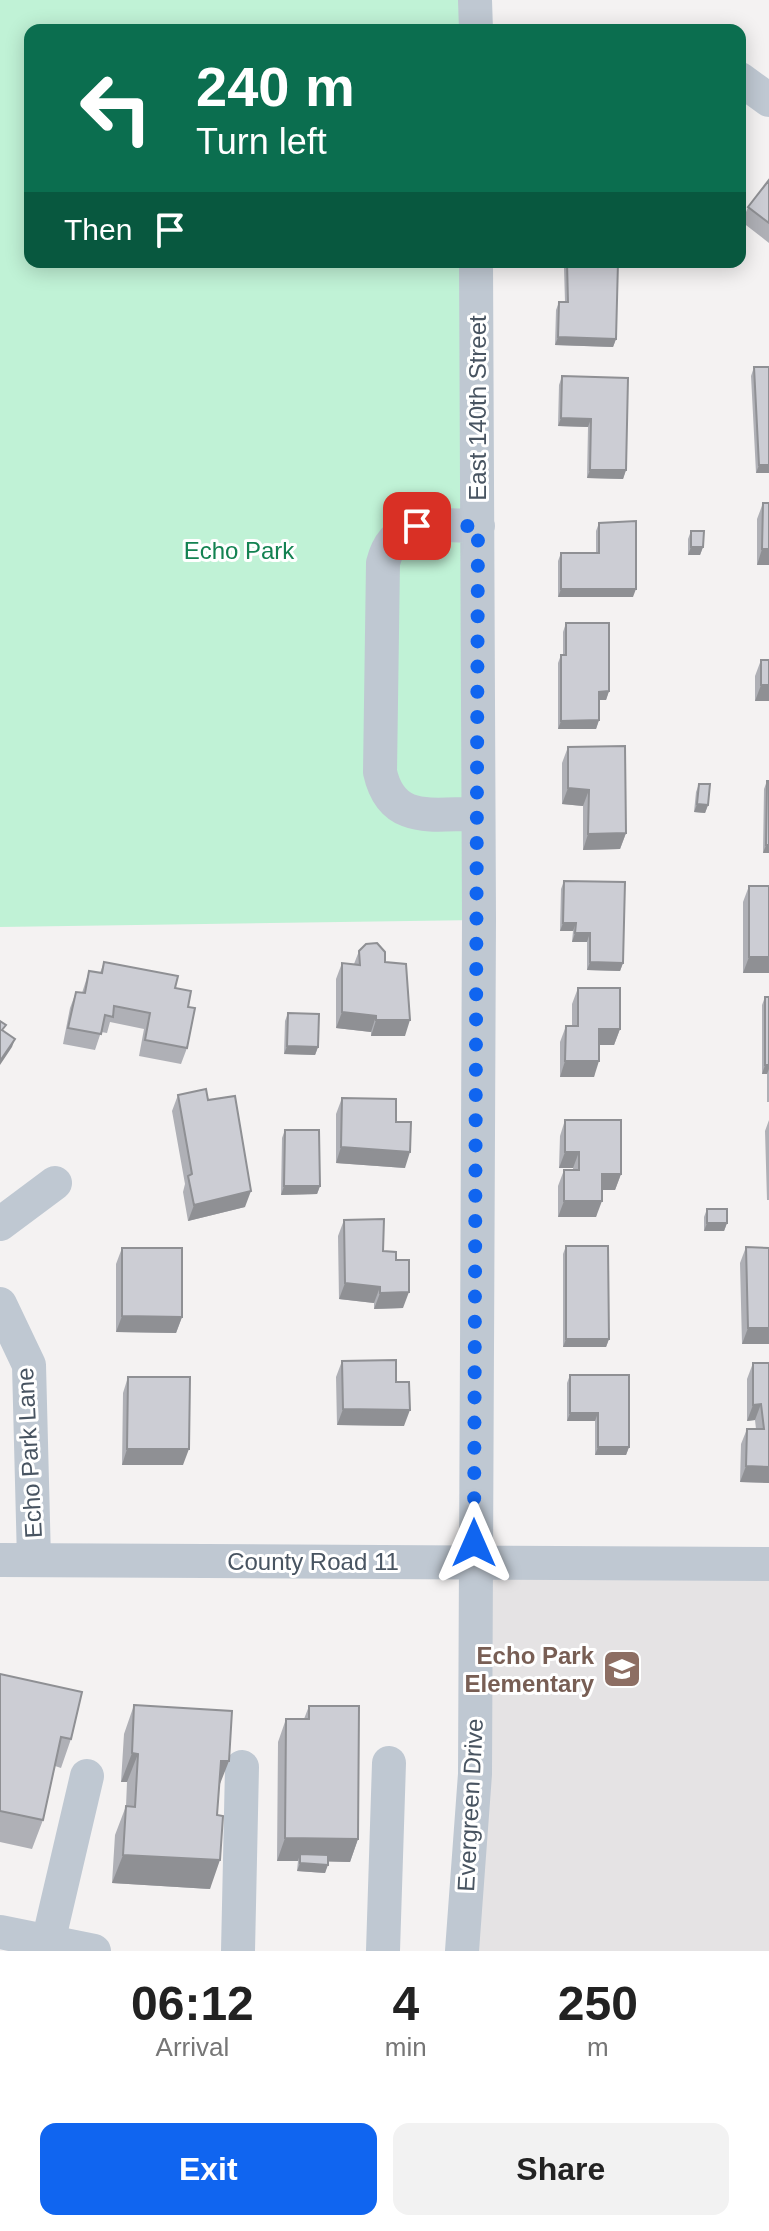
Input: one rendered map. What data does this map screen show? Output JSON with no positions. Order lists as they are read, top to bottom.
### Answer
{
  "streets": {
    "street": [
      "East 140th Street",
      "Echo Park Lane",
      "County Road 11",
      "Evergreen Drive"
    ]
  },
  "crossings": [
    ["East 140th Street", "County Road 11"],
    ["East 140th Street", "Evergreen Drive"],
    ["Echo Park Lane", "County Road 11"],
    ["County Road 11", "Evergreen Drive"]
  ],
  "parks": ["Echo Park"],
  "places": {
    "school or university": ["Echo Park Elementary"]
  },
  "page": {
    "turn": ["240 m", "Turn left"],
    "then": "Then",
    "eta": [
      "06:12",
      "Arrival",
      "4",
      "min",
      "250",
      "m"
    ],
    "buttons": ["Exit", "Share"]
  }
}
